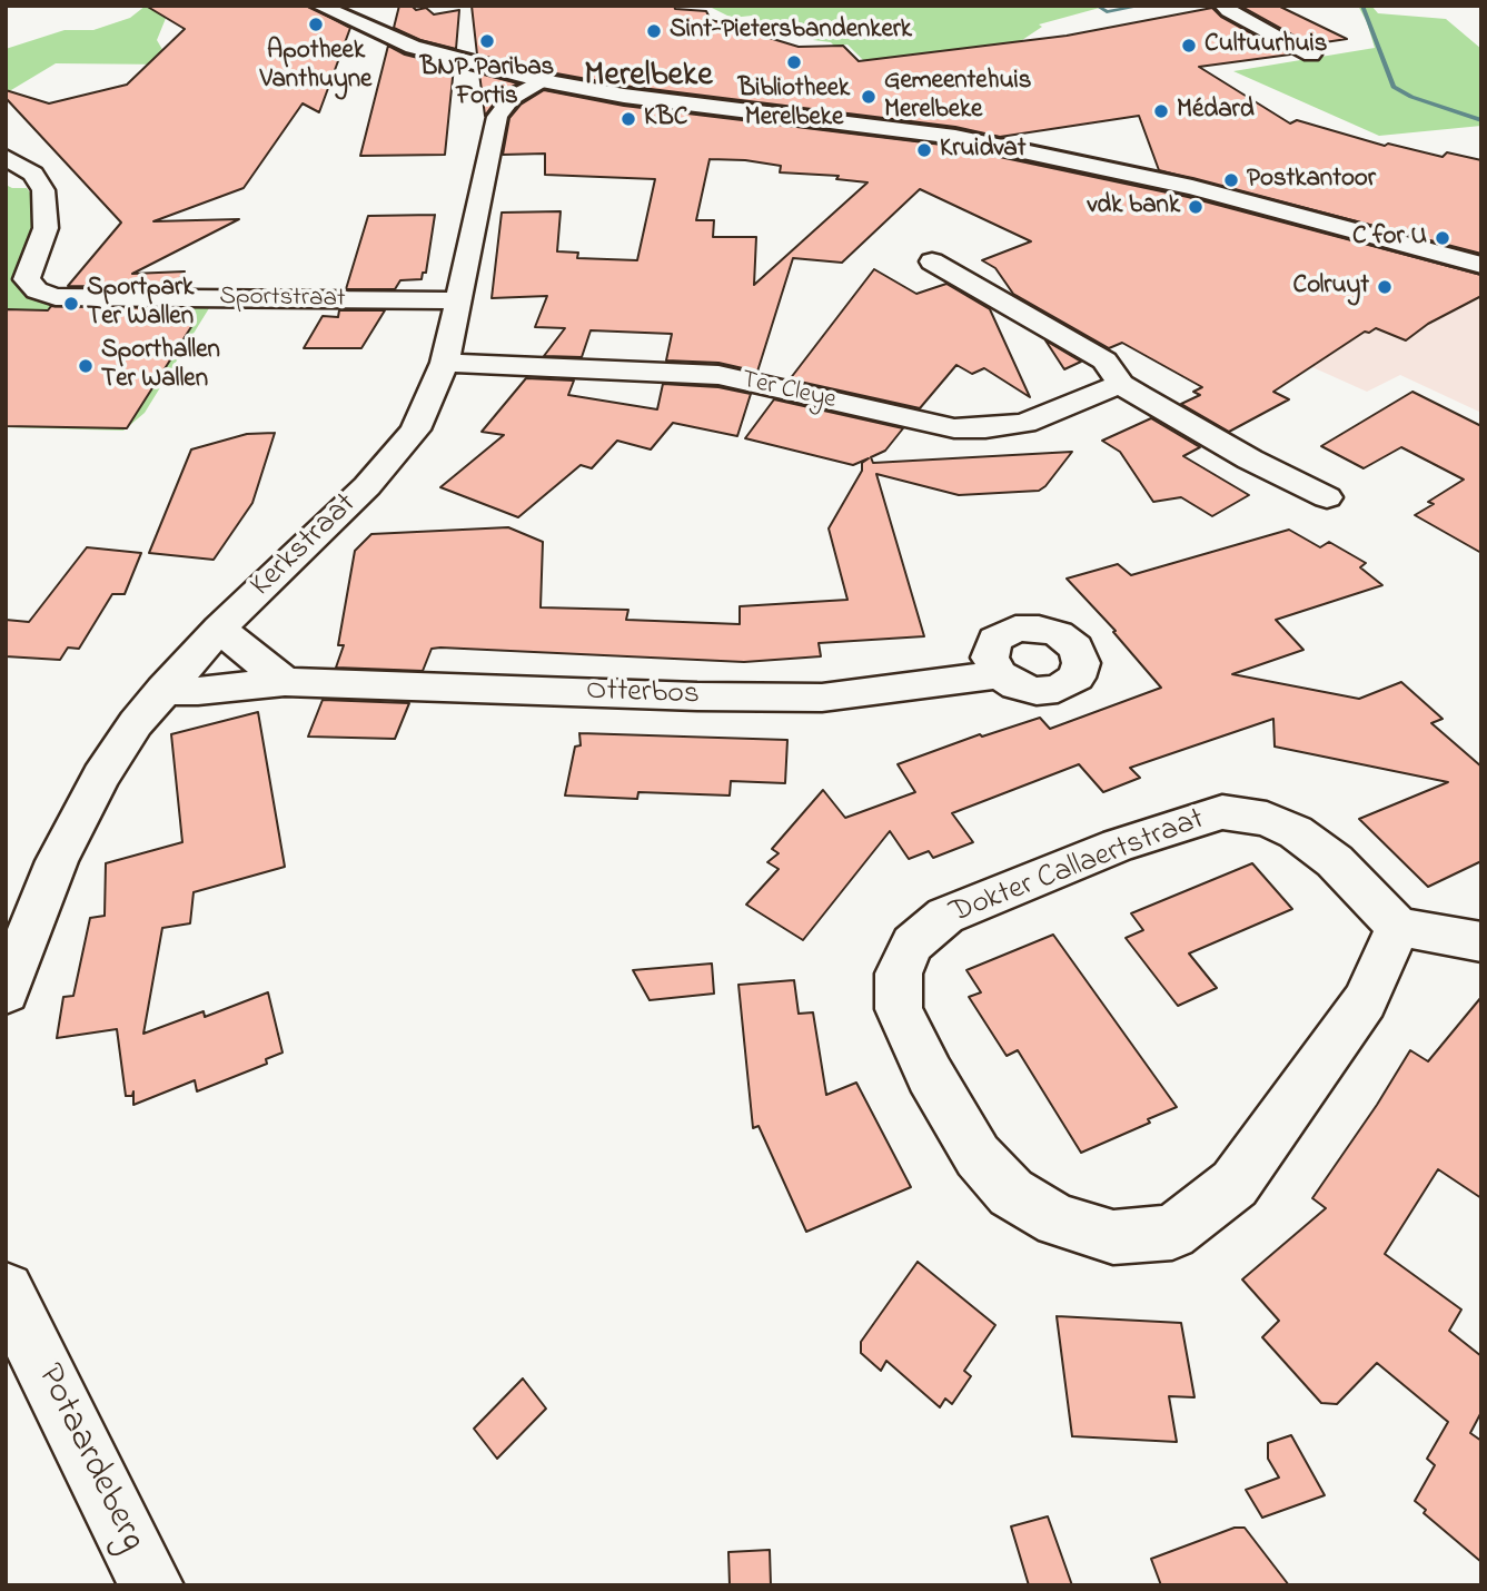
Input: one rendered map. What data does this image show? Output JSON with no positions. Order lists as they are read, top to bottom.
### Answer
{
  "streets": {
    "street": [
      "Sportstraat",
      "Ter Cleye",
      "Kerkstraat",
      "Otterbos",
      "Dokter Callaertstraat",
      "Potaardeberg"
    ]
  },
  "crossings": [
    ["Sportstraat", "Kerkstraat"],
    ["Ter Cleye", "Kerkstraat"],
    ["Kerkstraat", "Otterbos"]
  ],
  "districts": ["Merelbeke"],
  "places": [
    "Apotheek Vanthuyne",
    "Sint-Pietersbandenkerk",
    "BNP Paribas Fortis",
    "Cultuurhuis",
    "Bibliotheek Merelbeke",
    "Gemeentehuis Merelbeke",
    "Médard",
    "KBC",
    "Kruidvat",
    "Postkantoor",
    "vdk bank",
    "C for U",
    "Colruyt",
    "Sportpark Ter Wallen",
    "Sporthallen Ter Wallen"
  ]
}
